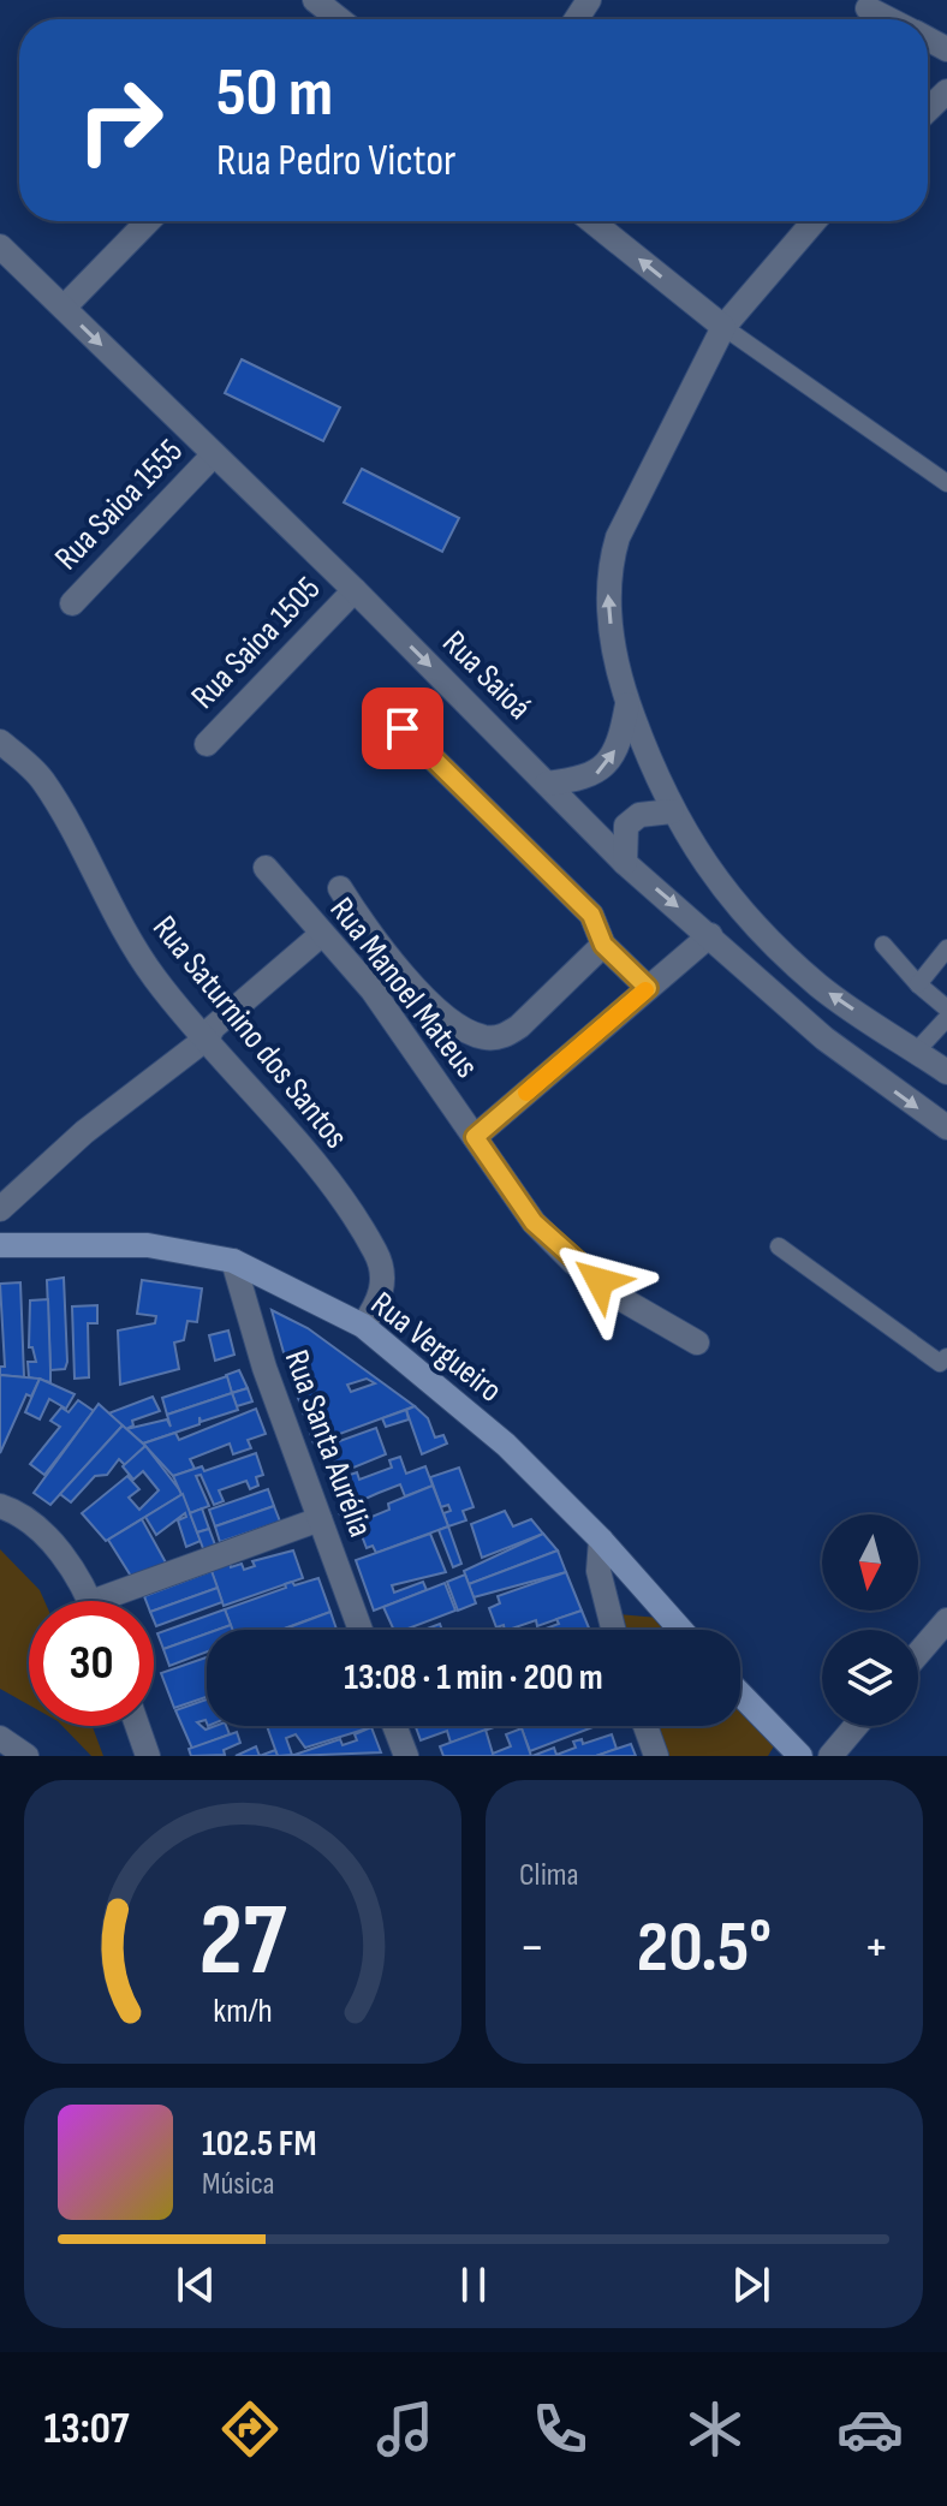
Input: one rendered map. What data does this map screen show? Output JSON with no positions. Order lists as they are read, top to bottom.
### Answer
{
  "streets": {
    "main road": ["Rua Vergueiro"],
    "street": [
      "Rua Saioa 1555",
      "Rua Saioa 1505",
      "Rua Saioá",
      "Rua Manoel Mateus",
      "Rua Saturnino dos Santos",
      "Rua Santa Aurélia"
    ]
  },
  "crossings": [
    ["Rua Saioa 1555", "Rua Saioá"],
    ["Rua Saioa 1505", "Rua Saioá"],
    ["Rua Saturnino dos Santos", "Rua Vergueiro"],
    ["Rua Vergueiro", "Rua Santa Aurélia"]
  ],
  "north": "bottom",
  "page": {
    "turn": ["50 m", "Rua Pedro Victor"],
    "limit": "30",
    "trip": "13:08 · 1 min · 200 m",
    "tile": "Clima",
    "heat": ["−", "20.5°", "+"],
    "song": ["102.5 FM", "Música"],
    "tabs": "13:07",
    "gauge": ["27", "km/h"]
  }
}
